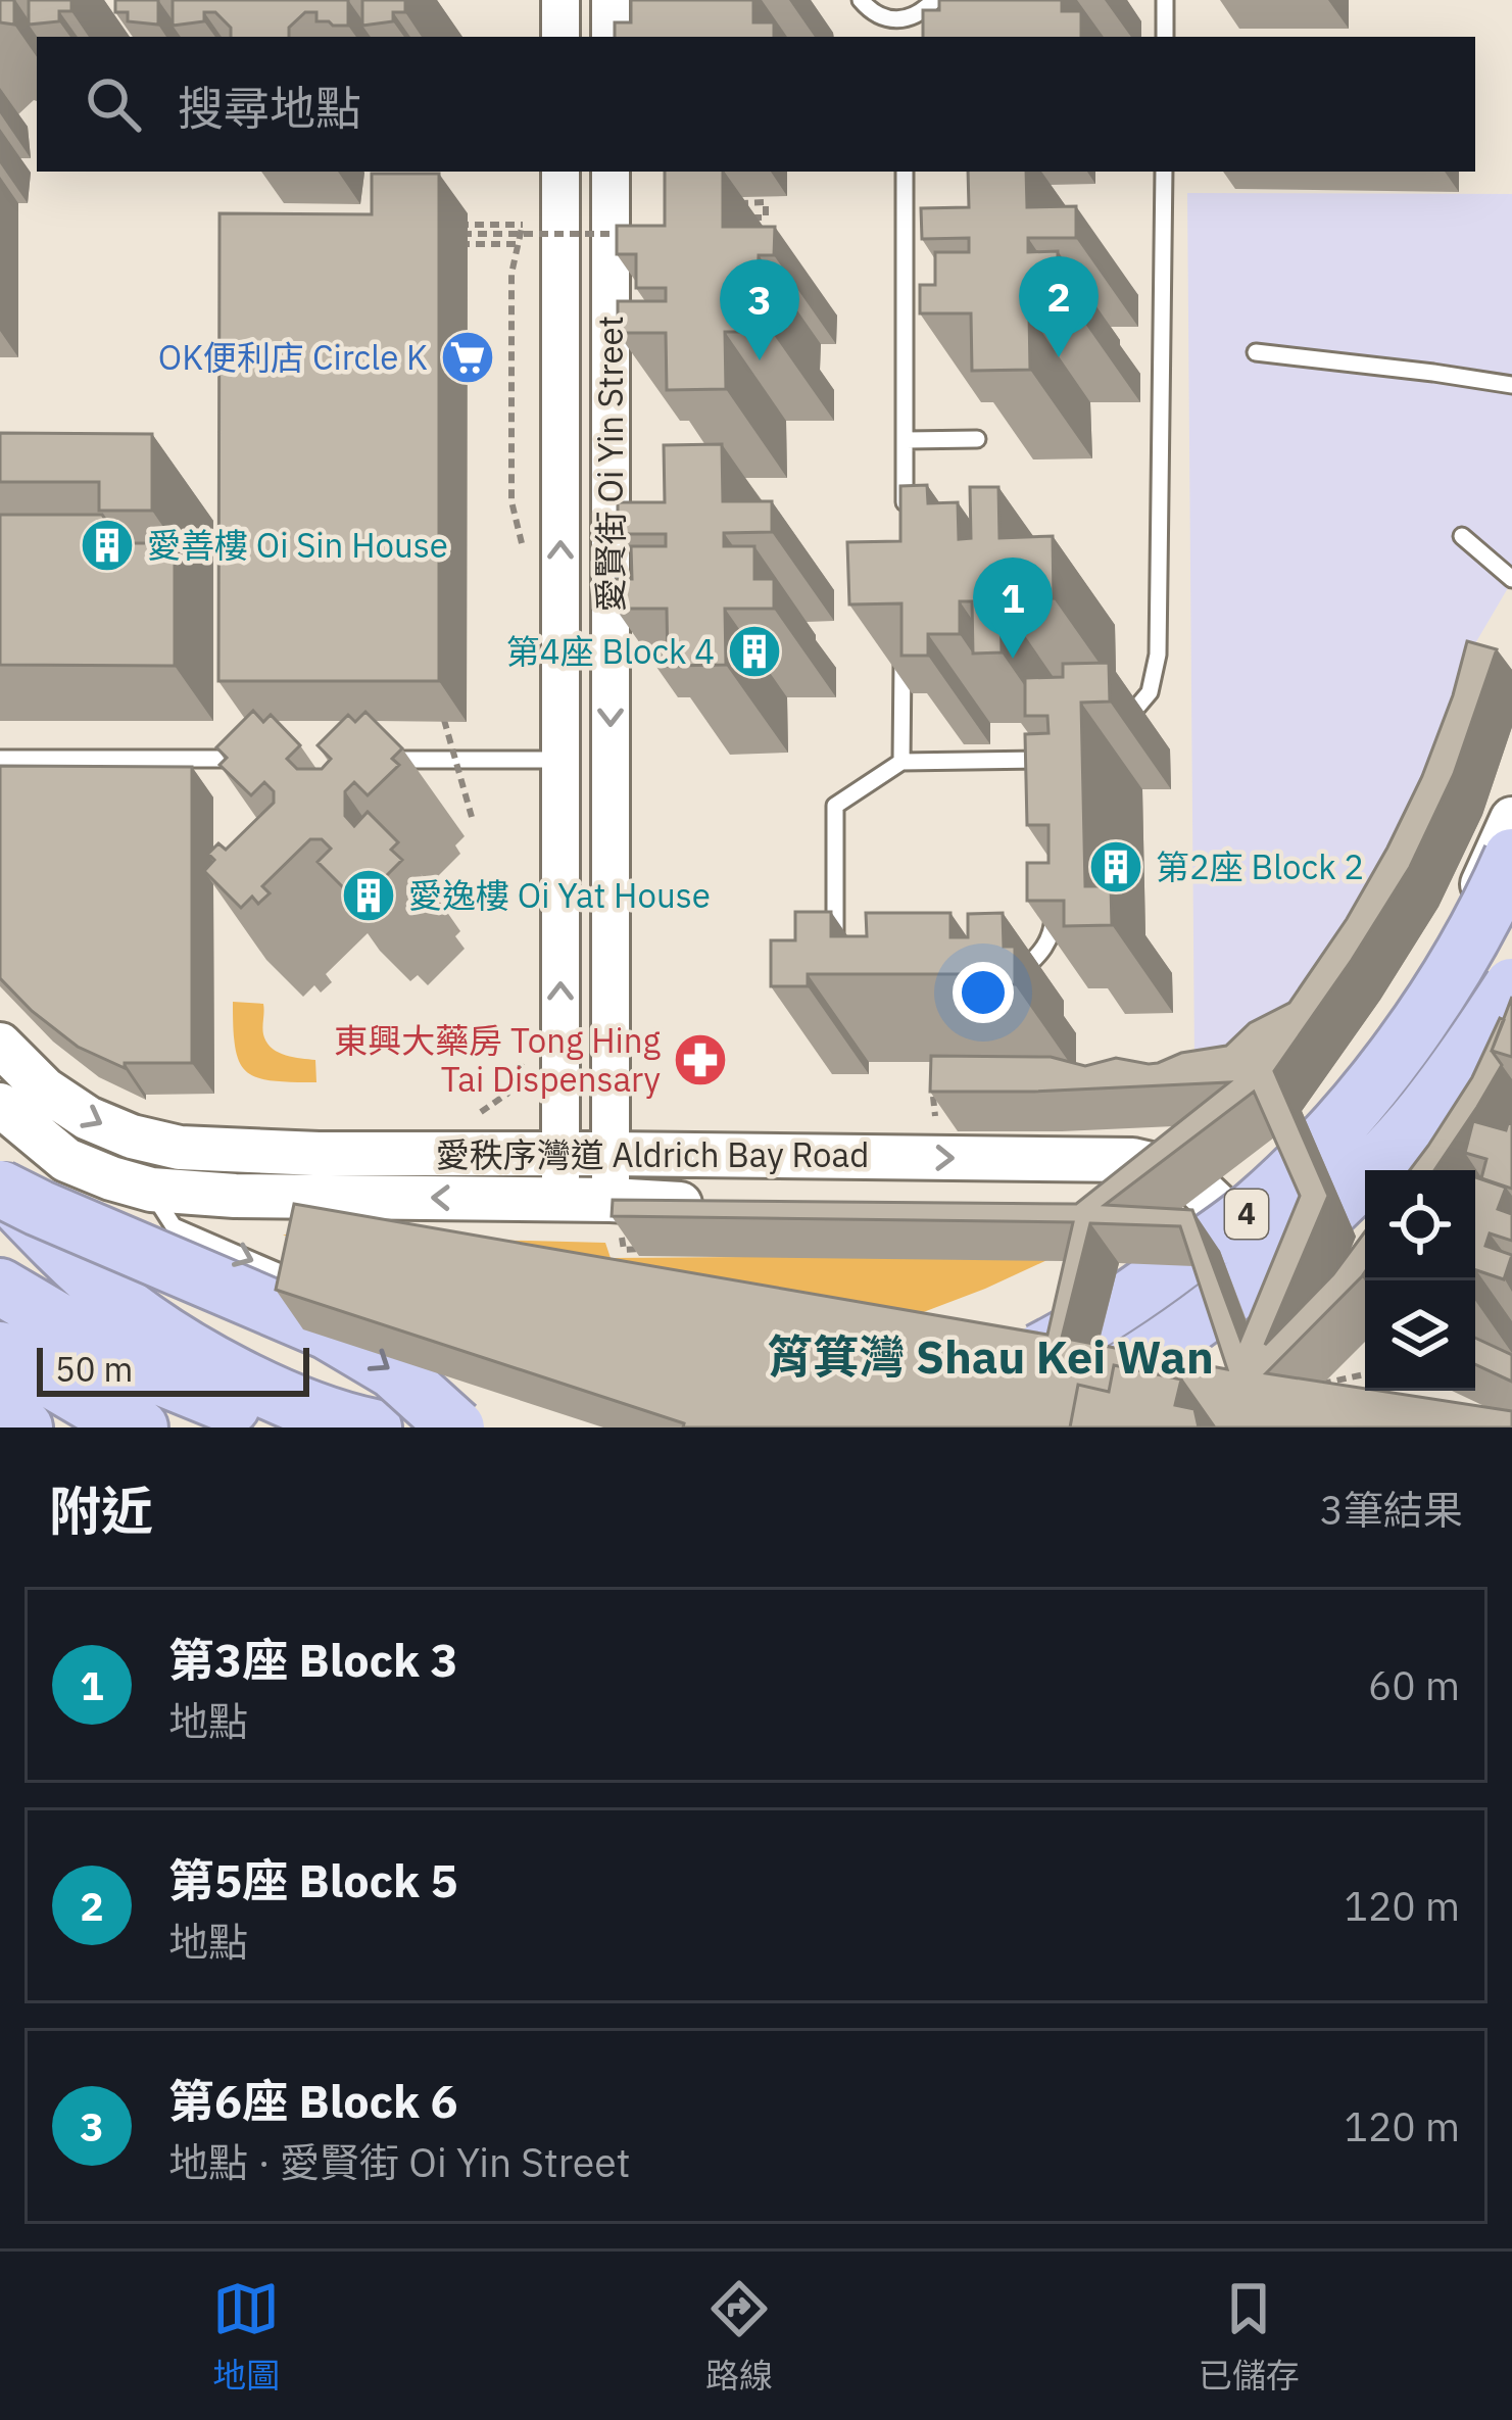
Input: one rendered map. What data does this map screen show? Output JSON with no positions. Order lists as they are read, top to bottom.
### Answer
{
  "streets": {
    "highway": ["4"],
    "main road": ["愛秩序灣道 Aldrich Bay Road"],
    "street": ["愛賢街 Oi Yin Street"]
  },
  "crossings": [
    ["愛賢街 Oi Yin Street", "愛秩序灣道 Aldrich Bay Road"]
  ],
  "districts": ["筲箕灣 Shau Kei Wan"],
  "places": {
    "supermarket": ["OK便利店 Circle K"],
    "building": [
      "愛善樓 Oi Sin House",
      "第4座 Block 4",
      "第2座 Block 2",
      "愛逸樓 Oi Yat House"
    ],
    "pharmacy": ["東興大藥房 Tong Hing Tai Dispensary"]
  },
  "scale_bar": "50 m",
  "page": {
    "search": "搜尋地點",
    "pins": ["2", "3", "1"],
    "scale": "50 m",
    "heading": ["附近", "3筆結果"],
    "list": [
      {
        "mark": "1",
        "name": "第3座 Block 3",
        "note": "地點",
        "value": "60 m"
      },
      {
        "mark": "2",
        "name": "第5座 Block 5",
        "note": "地點",
        "value": "120 m"
      },
      {
        "mark": "3",
        "name": "第6座 Block 6",
        "note": "地點 · 愛賢街 Oi Yin Street",
        "value": "120 m"
      }
    ],
    "nav": ["地圖", "路線", "已儲存"]
  }
}
